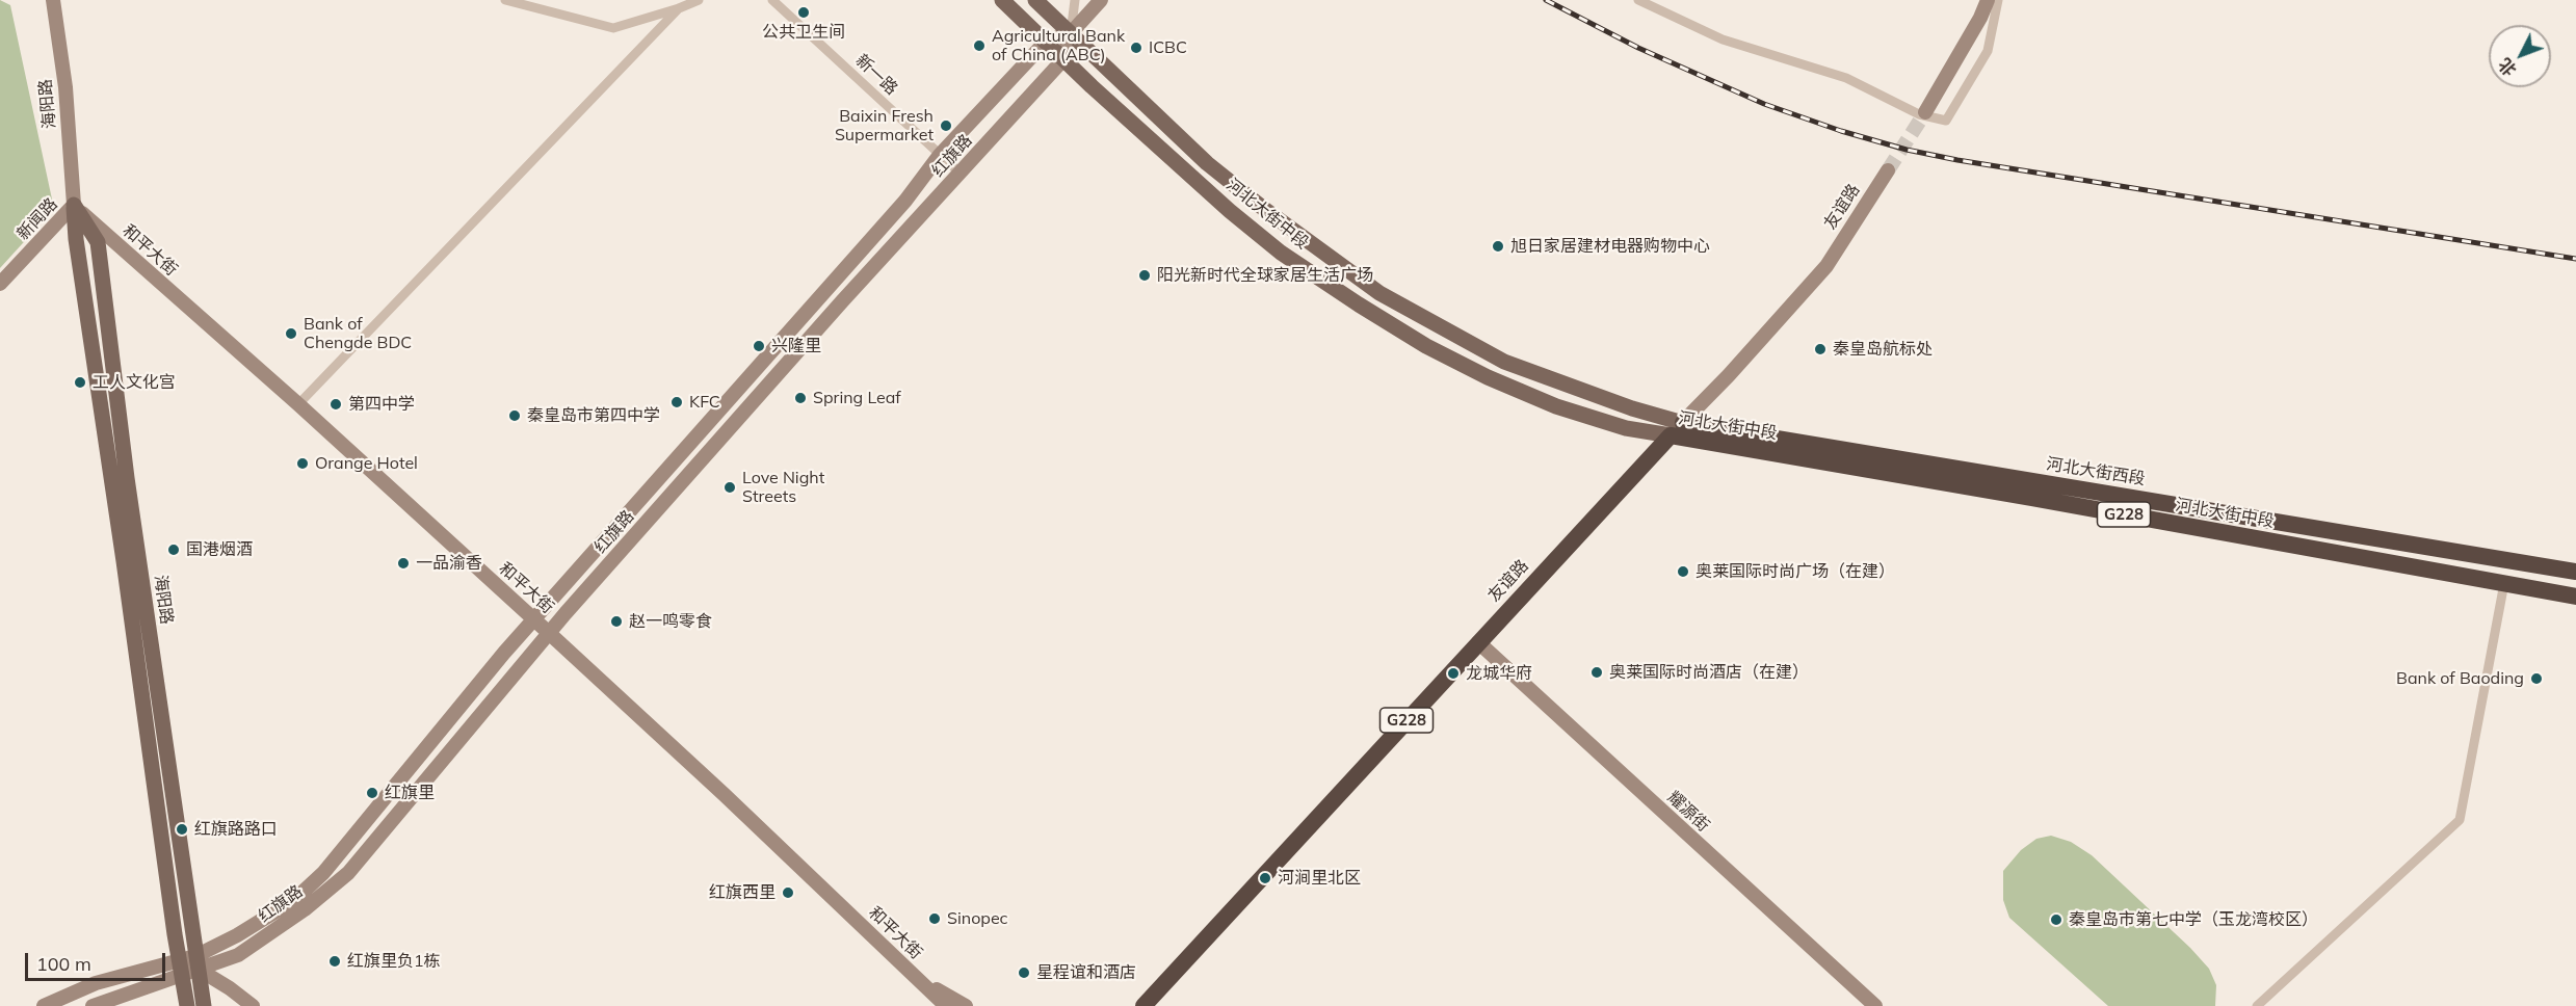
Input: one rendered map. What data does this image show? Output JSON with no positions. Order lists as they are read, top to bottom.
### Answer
{
  "streets": {
    "highway": [
      "友谊路",
      "河北大街中段",
      "河北大街西段",
      "G228"
    ],
    "main road": [
      "海阳路",
      "红旗路",
      "新闻路",
      "和平大街",
      "耀源街"
    ],
    "street": ["新一路"]
  },
  "crossings": [
    ["新一路", "红旗路"],
    ["海阳路", "红旗路"],
    ["海阳路", "新闻路"],
    ["海阳路", "和平大街"],
    ["红旗路", "河北大街中段"],
    ["红旗路", "和平大街"],
    ["友谊路", "河北大街中段"],
    ["友谊路", "河北大街西段"],
    ["友谊路", "耀源街"],
    ["新闻路", "和平大街"]
  ],
  "places": [
    "公共卫生间",
    "Agricultural Bank of China (ABC)",
    "ICBC",
    "Baixin Fresh Supermarket",
    "旭日家居建材电器购物中心",
    "阳光新时代全球家居生活广场",
    "Bank of Chengde BDC",
    "兴隆里",
    "秦皇岛航标处",
    "工人文化宫",
    "Spring Leaf",
    "KFC",
    "第四中学",
    "秦皇岛市第四中学",
    "Orange Hotel",
    "Love Night Streets",
    "国港烟酒",
    "一品渝香",
    "奥莱国际时尚广场（在建）",
    "赵一鸣零食",
    "奥莱国际时尚酒店（在建）",
    "龙城华府",
    "Bank of Baoding",
    "红旗里",
    "红旗路路口",
    "河涧里北区",
    "红旗西里",
    "Sinopec",
    "秦皇岛市第七中学（玉龙湾校区）",
    "红旗里负1栋",
    "星程谊和酒店"
  ],
  "scale_bar": "100 m",
  "north": "bottom left"
}
